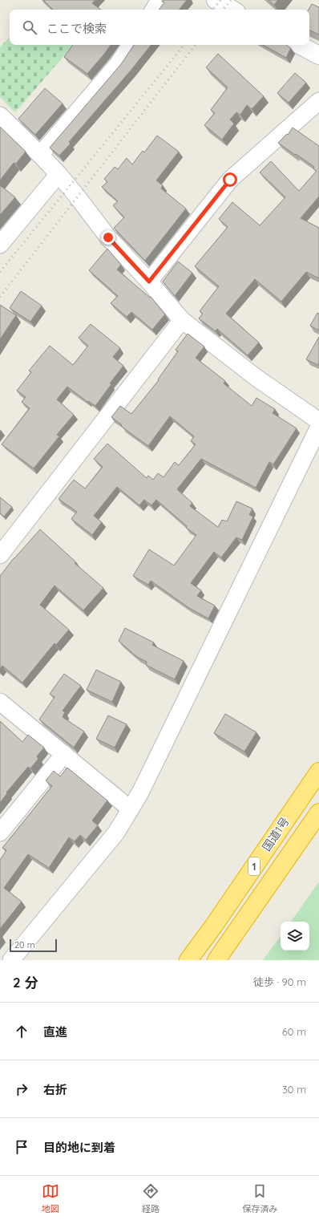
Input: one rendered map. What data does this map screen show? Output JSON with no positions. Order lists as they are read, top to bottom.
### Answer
{
  "streets": {
    "highway": ["国道1号", "1"]
  },
  "scale_bar": "20 m",
  "page": {
    "search": "ここで検索",
    "scale": "20 m",
    "heading": ["2 分", "徒歩 · 90 m"],
    "list": [
      ["直進", "60 m"],
      ["右折", "30 m"],
      "目的地に到着"
    ],
    "nav": ["地図", "経路", "保存済み"]
  }
}
